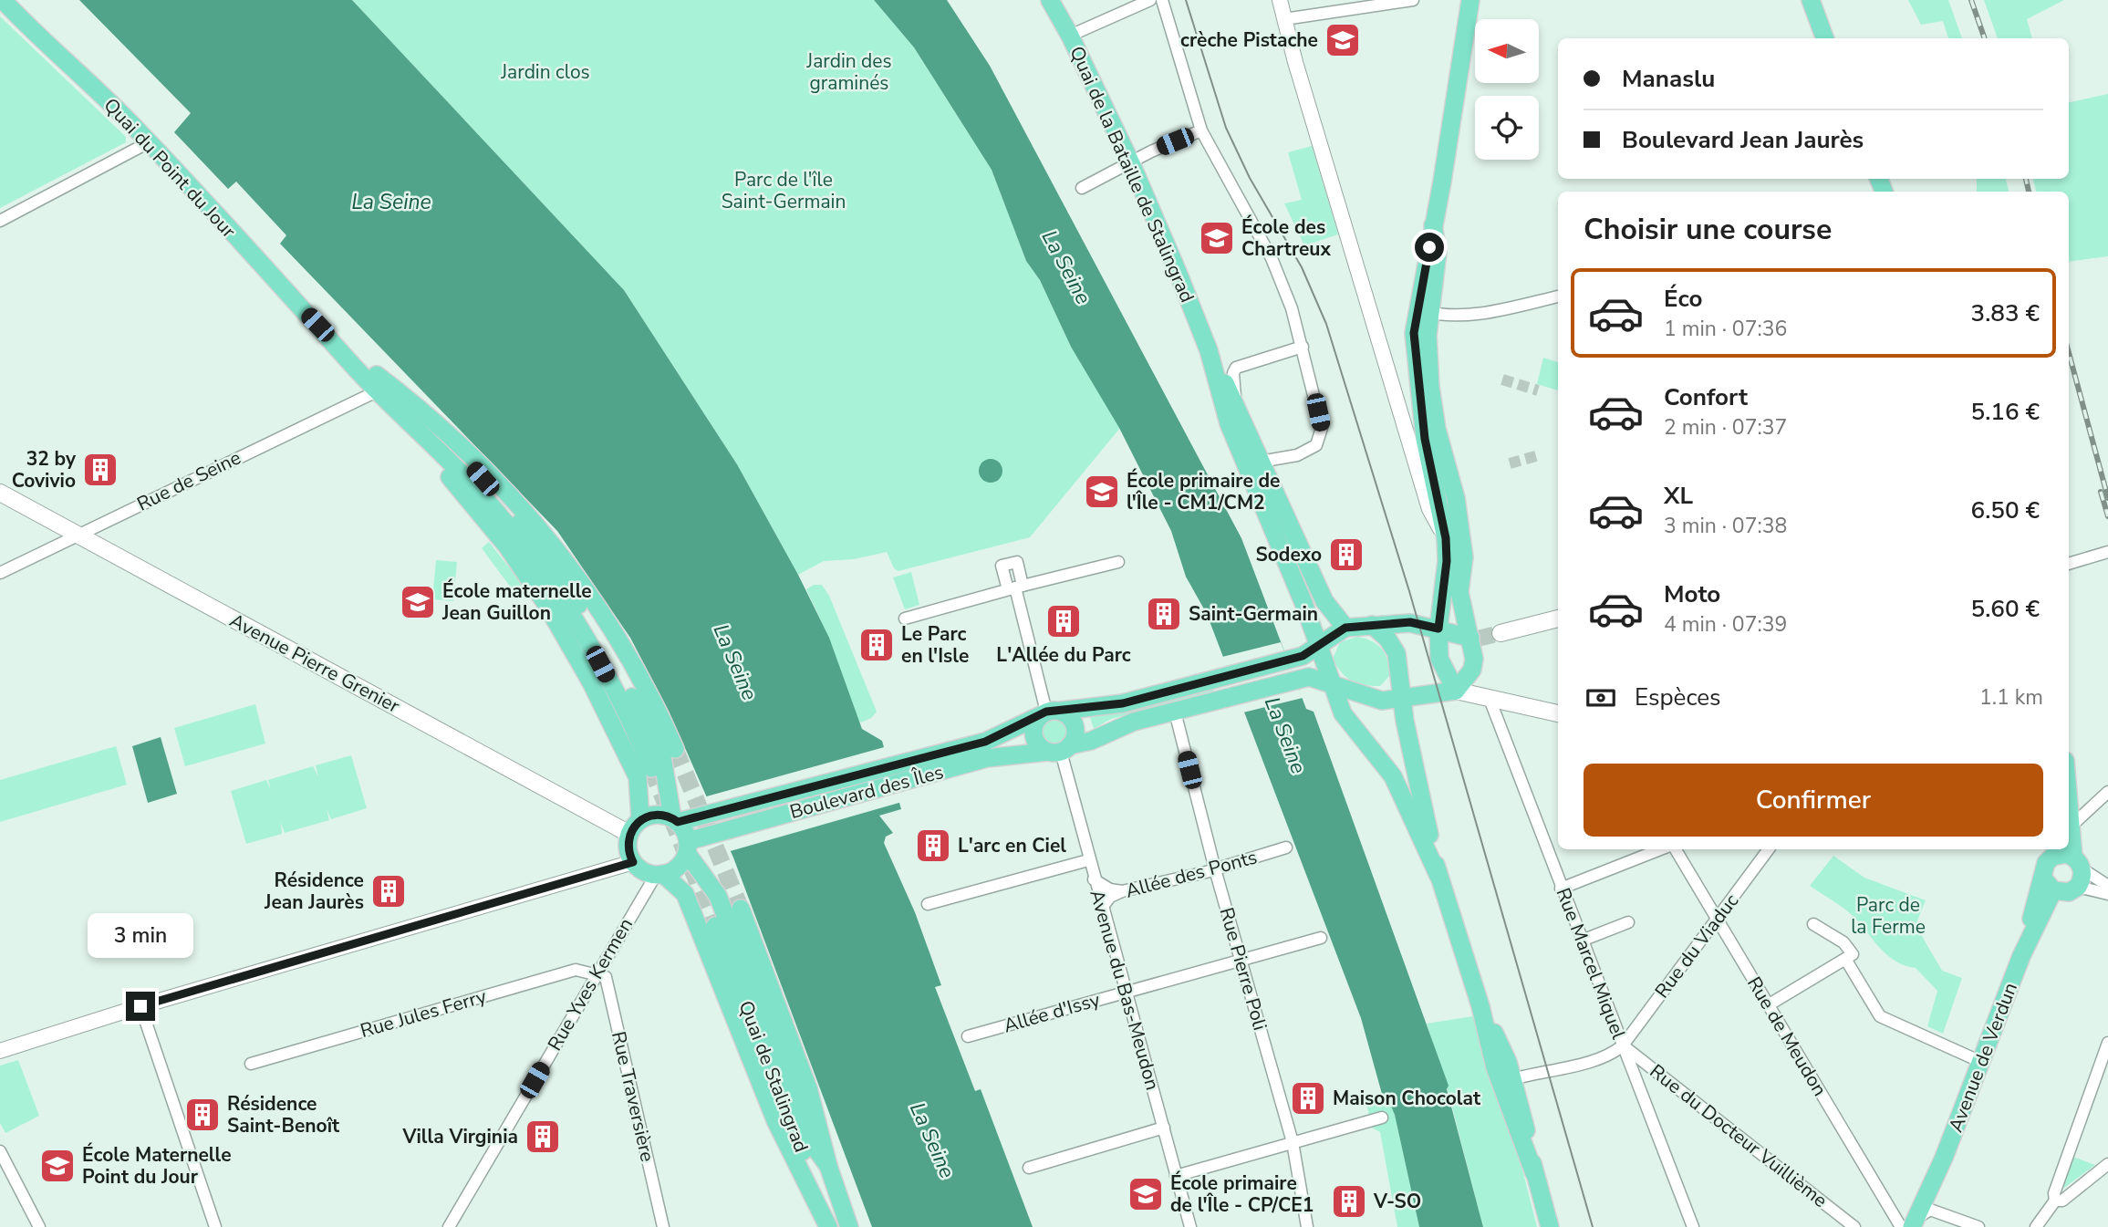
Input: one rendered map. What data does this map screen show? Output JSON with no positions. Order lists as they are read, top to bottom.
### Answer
{
  "streets": {
    "main road": [
      "Quai du Point du Jour",
      "Quai de la Bataille de Stalingrad",
      "Avenue Pierre Grenier",
      "Boulevard des Îles",
      "Avenue de Verdun",
      "Quai de Stalingrad"
    ],
    "street": [
      "Rue de Seine",
      "Allée des Ponts",
      "Rue du Viaduc",
      "Rue Marcel Miquel",
      "Rue Pierre Poli",
      "Rue Yves Kermen",
      "Avenue du Bas-Meudon",
      "Allée d'Issy",
      "Rue Jules Ferry",
      "Rue de Meudon",
      "Rue Traversière",
      "Rue du Docteur Vuillième"
    ]
  },
  "crossings": [
    ["Quai du Point du Jour", "Rue de Seine"],
    ["Quai de la Bataille de Stalingrad", "Boulevard des Îles"],
    ["Rue de Seine", "Avenue Pierre Grenier"],
    ["Avenue Pierre Grenier", "Boulevard des Îles"],
    ["Avenue Pierre Grenier", "Rue Yves Kermen"],
    ["Boulevard des Îles", "Rue Pierre Poli"],
    ["Boulevard des Îles", "Rue Yves Kermen"],
    ["Boulevard des Îles", "Avenue du Bas-Meudon"],
    ["Allée des Ponts", "Rue Pierre Poli"],
    ["Allée des Ponts", "Avenue du Bas-Meudon"],
    ["Rue du Viaduc", "Rue Marcel Miquel"],
    ["Rue du Viaduc", "Rue de Meudon"],
    ["Rue du Viaduc", "Rue du Docteur Vuillième"],
    ["Rue Marcel Miquel", "Rue du Docteur Vuillième"],
    ["Rue Pierre Poli", "Allée d'Issy"],
    ["Rue Yves Kermen", "Rue Jules Ferry"],
    ["Rue Yves Kermen", "Rue Traversière"],
    ["Avenue du Bas-Meudon", "Allée d'Issy"],
    ["Rue Jules Ferry", "Rue Traversière"],
    ["Rue de Meudon", "Avenue de Verdun"]
  ],
  "water": ["La Seine"],
  "parks": [
    "Jardin des graminés",
    "Jardin clos",
    "Parc de l'île Saint-Germain",
    "Parc de la Ferme"
  ],
  "places": {
    "school or university": [
      "crèche Pistache",
      "École des Chartreux",
      "École primaire de l'Île - CM1/CM2",
      "École maternelle Jean Guillon",
      "École Maternelle Point du Jour",
      "École primaire de l'Île - CP/CE1"
    ],
    "building": [
      "32 by Covivio",
      "Sodexo",
      "Saint-Germain",
      "L'Allée du Parc",
      "Le Parc en l'Isle",
      "L'arc en Ciel",
      "Résidence Jean Jaurès",
      "Maison Chocolat",
      "Résidence Saint-Benoît",
      "Villa Virginia",
      "V-SO"
    ]
  },
  "north": "left",
  "page": {
    "banner": ["Manaslu", "Boulevard Jean Jaurès"],
    "heading": "Choisir une course",
    "list": [
      {
        "name": "Éco",
        "note": "1 min · 07:36",
        "value": "3.83 €"
      },
      {
        "name": "Confort",
        "note": "2 min · 07:37",
        "value": "5.16 €"
      },
      {
        "name": "XL",
        "note": "3 min · 07:38",
        "value": "6.50 €"
      },
      {
        "name": "Moto",
        "note": "4 min · 07:39",
        "value": "5.60 €"
      }
    ],
    "pay": ["Espèces", "1.1 km"],
    "buttons": "Confirmer",
    "bubble": "3 min"
  }
}
